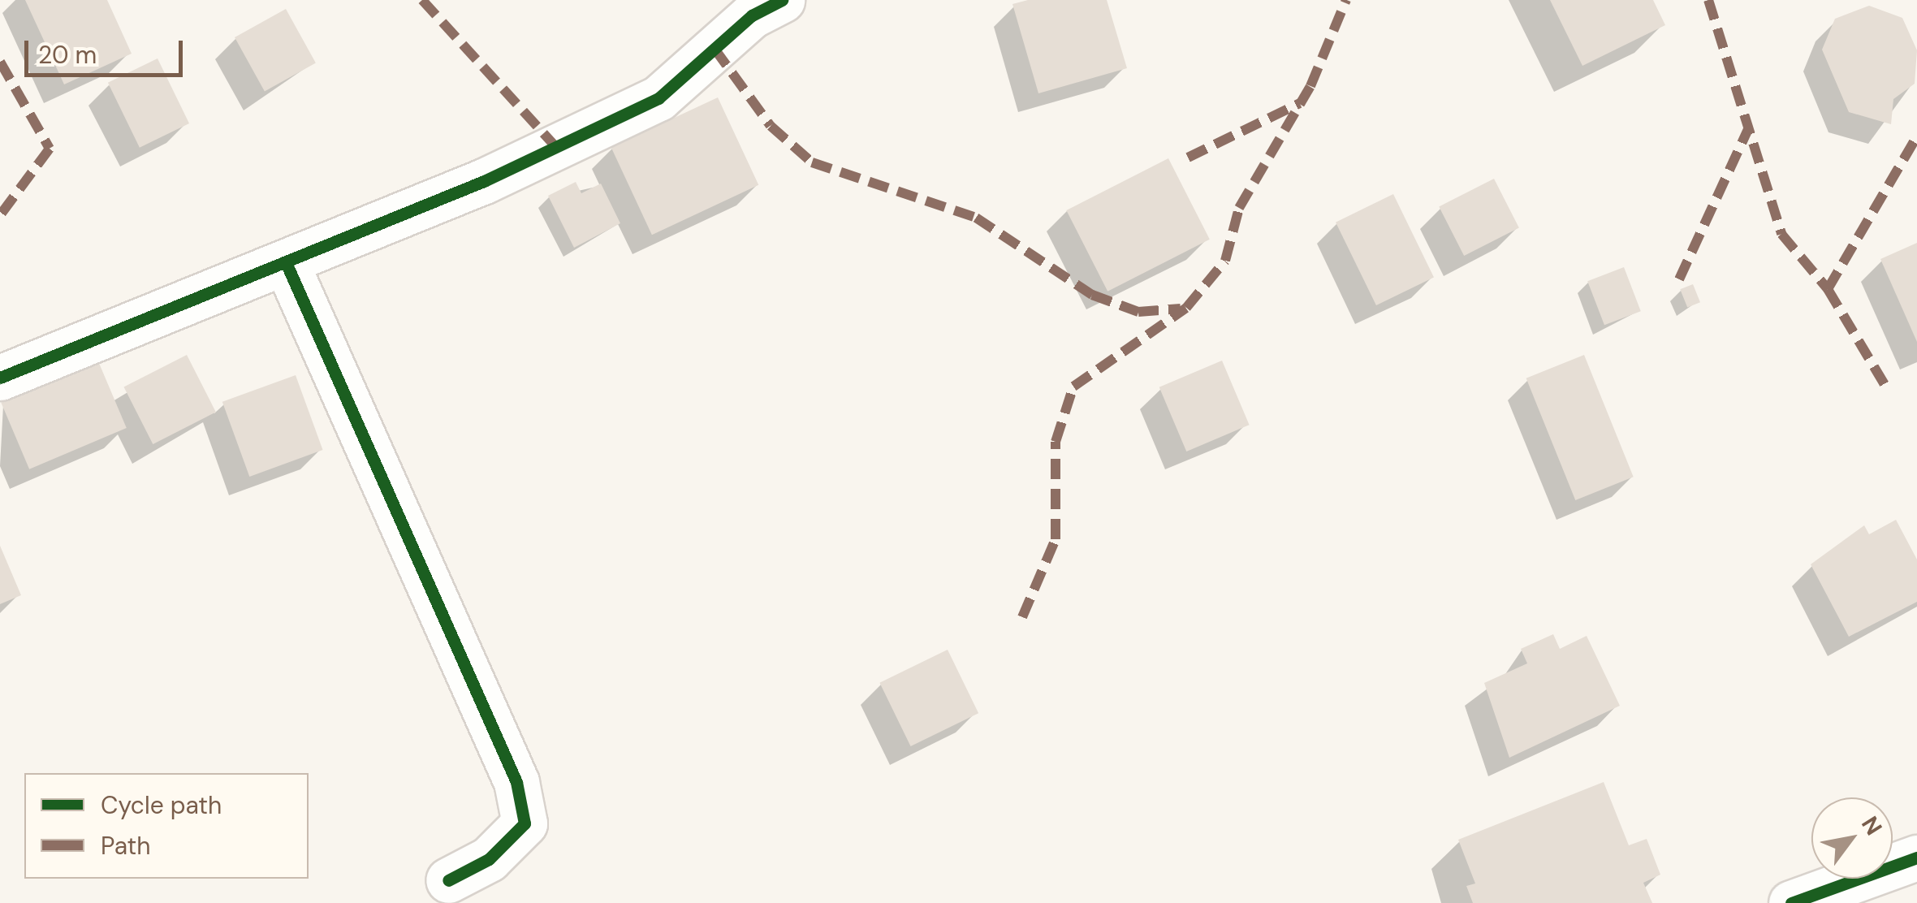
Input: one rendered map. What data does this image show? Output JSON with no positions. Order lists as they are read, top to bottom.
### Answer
{
  "legend": ["Cycle path", "Path"],
  "scale_bar": "20 m",
  "north": "top right"
}
